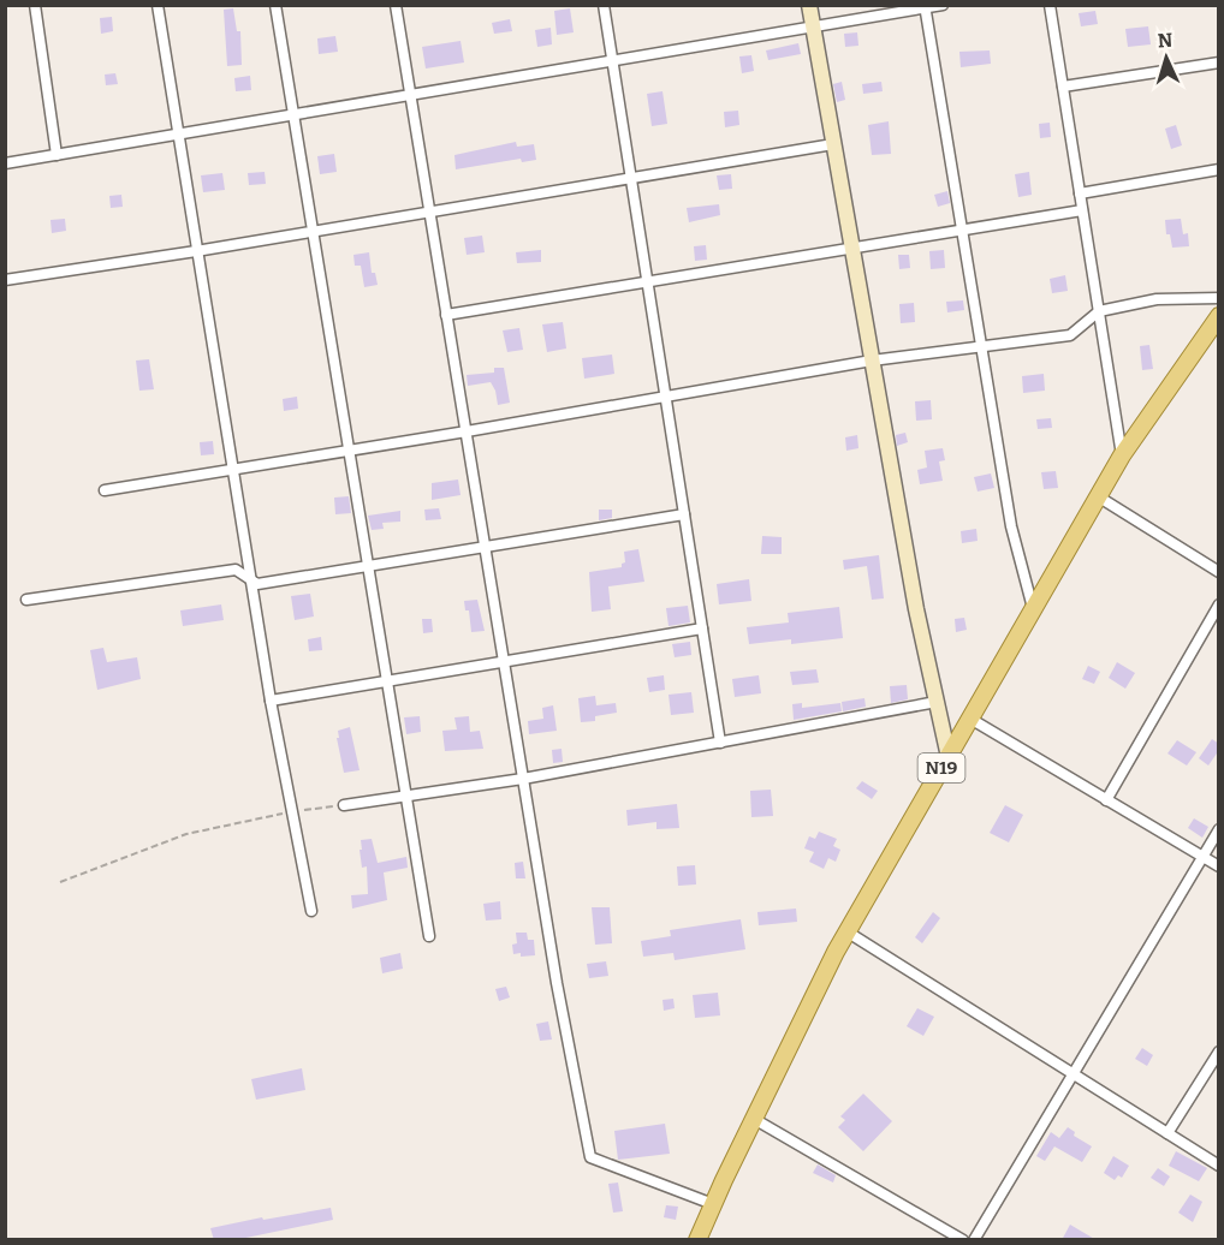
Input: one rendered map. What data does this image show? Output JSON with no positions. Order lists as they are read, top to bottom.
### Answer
{
  "streets": {
    "main road": ["N19"]
  },
  "north": "top"
}
